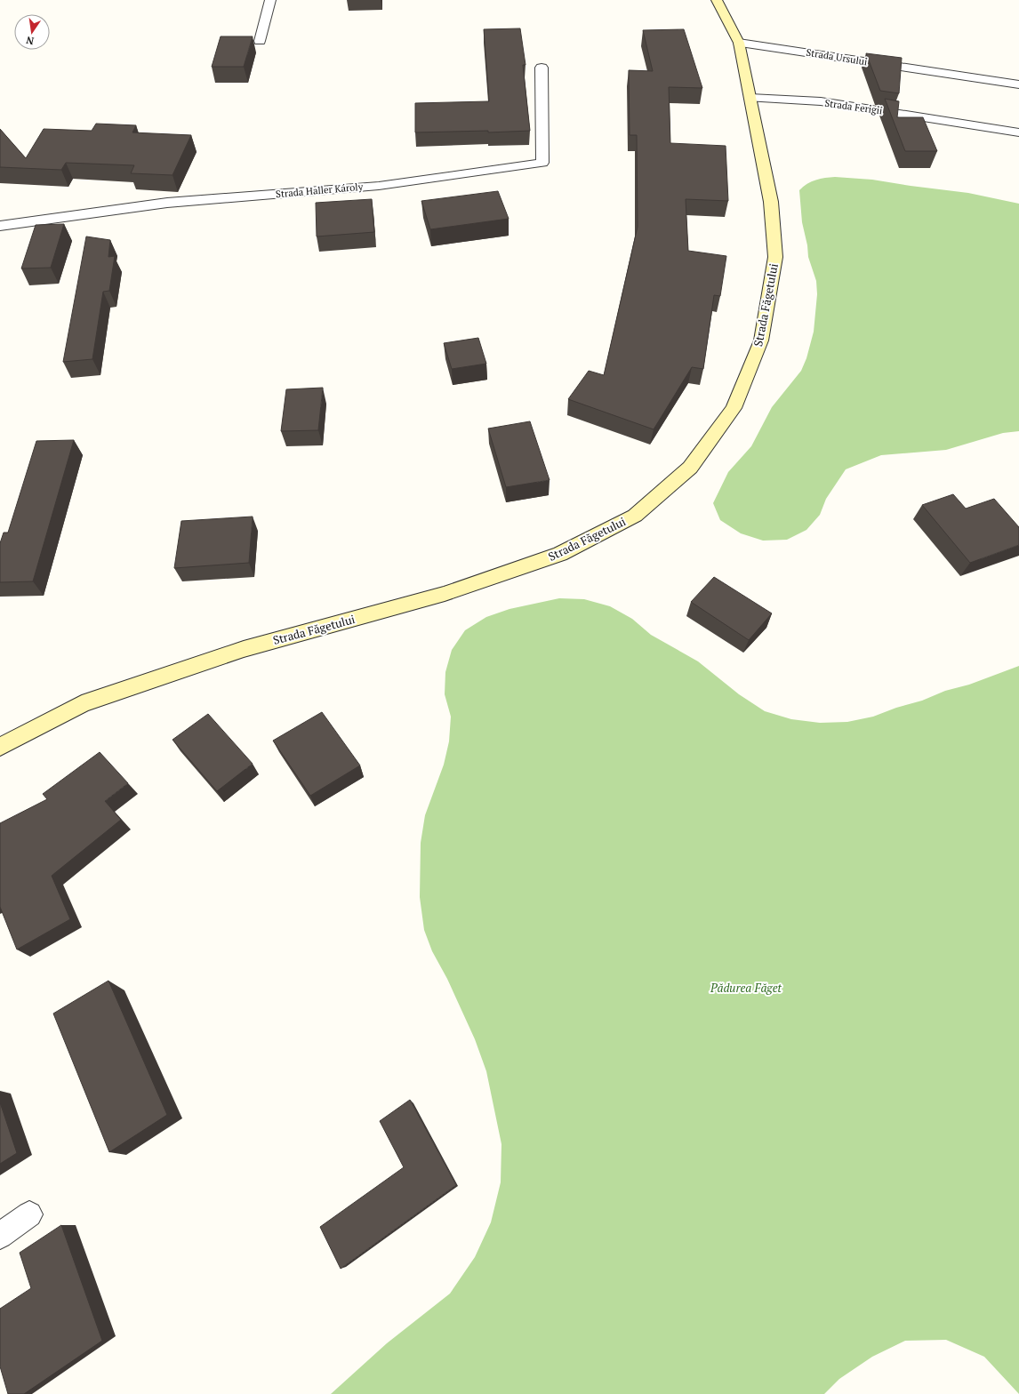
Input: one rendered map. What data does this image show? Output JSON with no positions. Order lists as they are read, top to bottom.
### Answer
{
  "streets": {
    "main road": ["Strada Făgetului"],
    "street": ["Strada Ursului", "Strada Ferigii", "Strada Haller Károly"]
  },
  "crossings": [
    ["Strada Ursului", "Strada Făgetului"],
    ["Strada Ferigii", "Strada Făgetului"]
  ],
  "parks": ["Pădurea Făget"],
  "north": "bottom"
}
